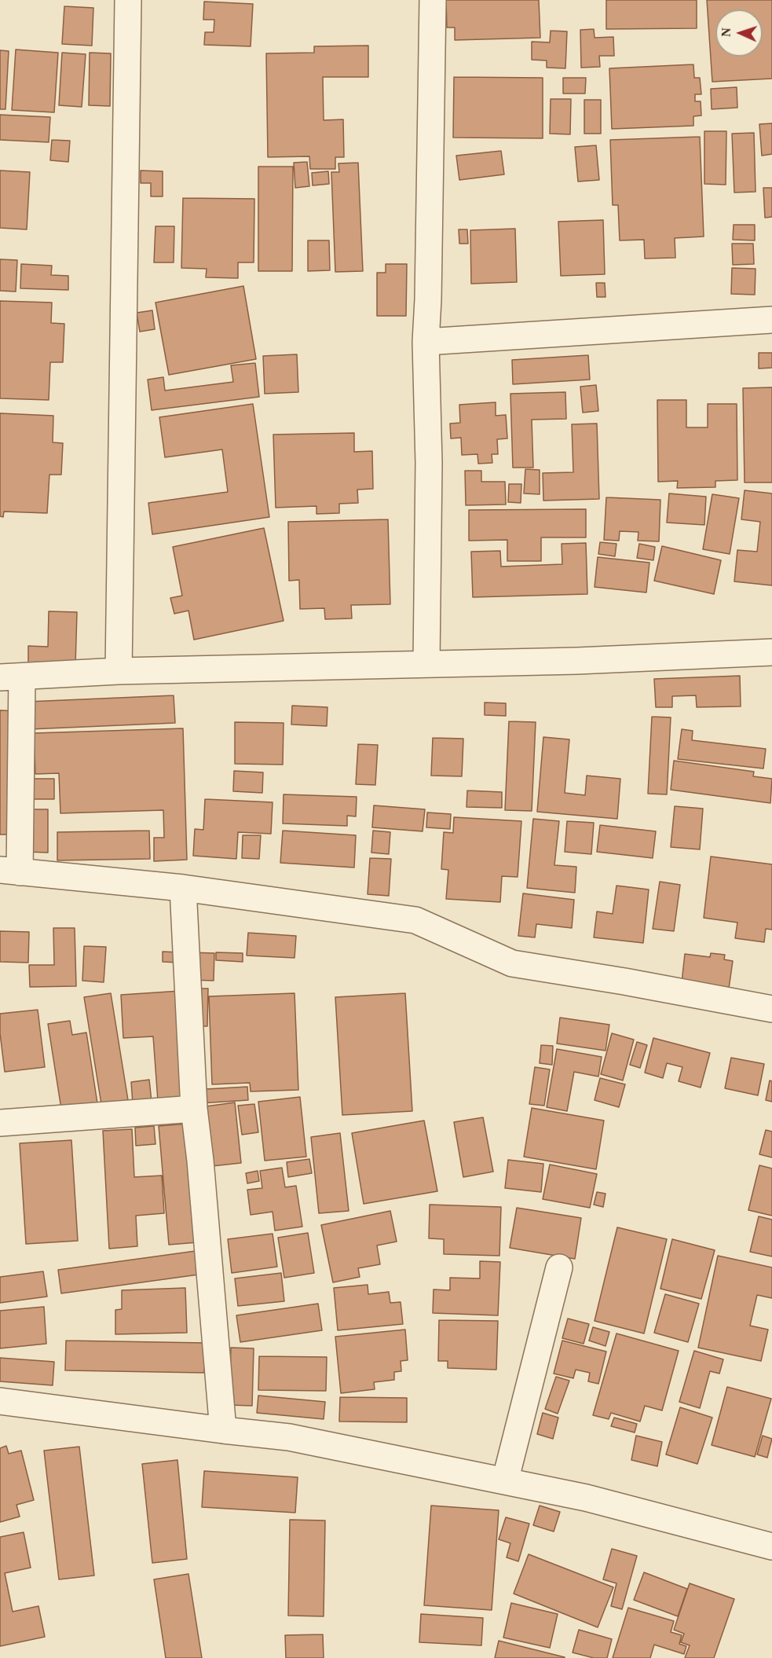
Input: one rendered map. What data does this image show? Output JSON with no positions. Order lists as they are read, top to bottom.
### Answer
{
  "north": "left"
}
